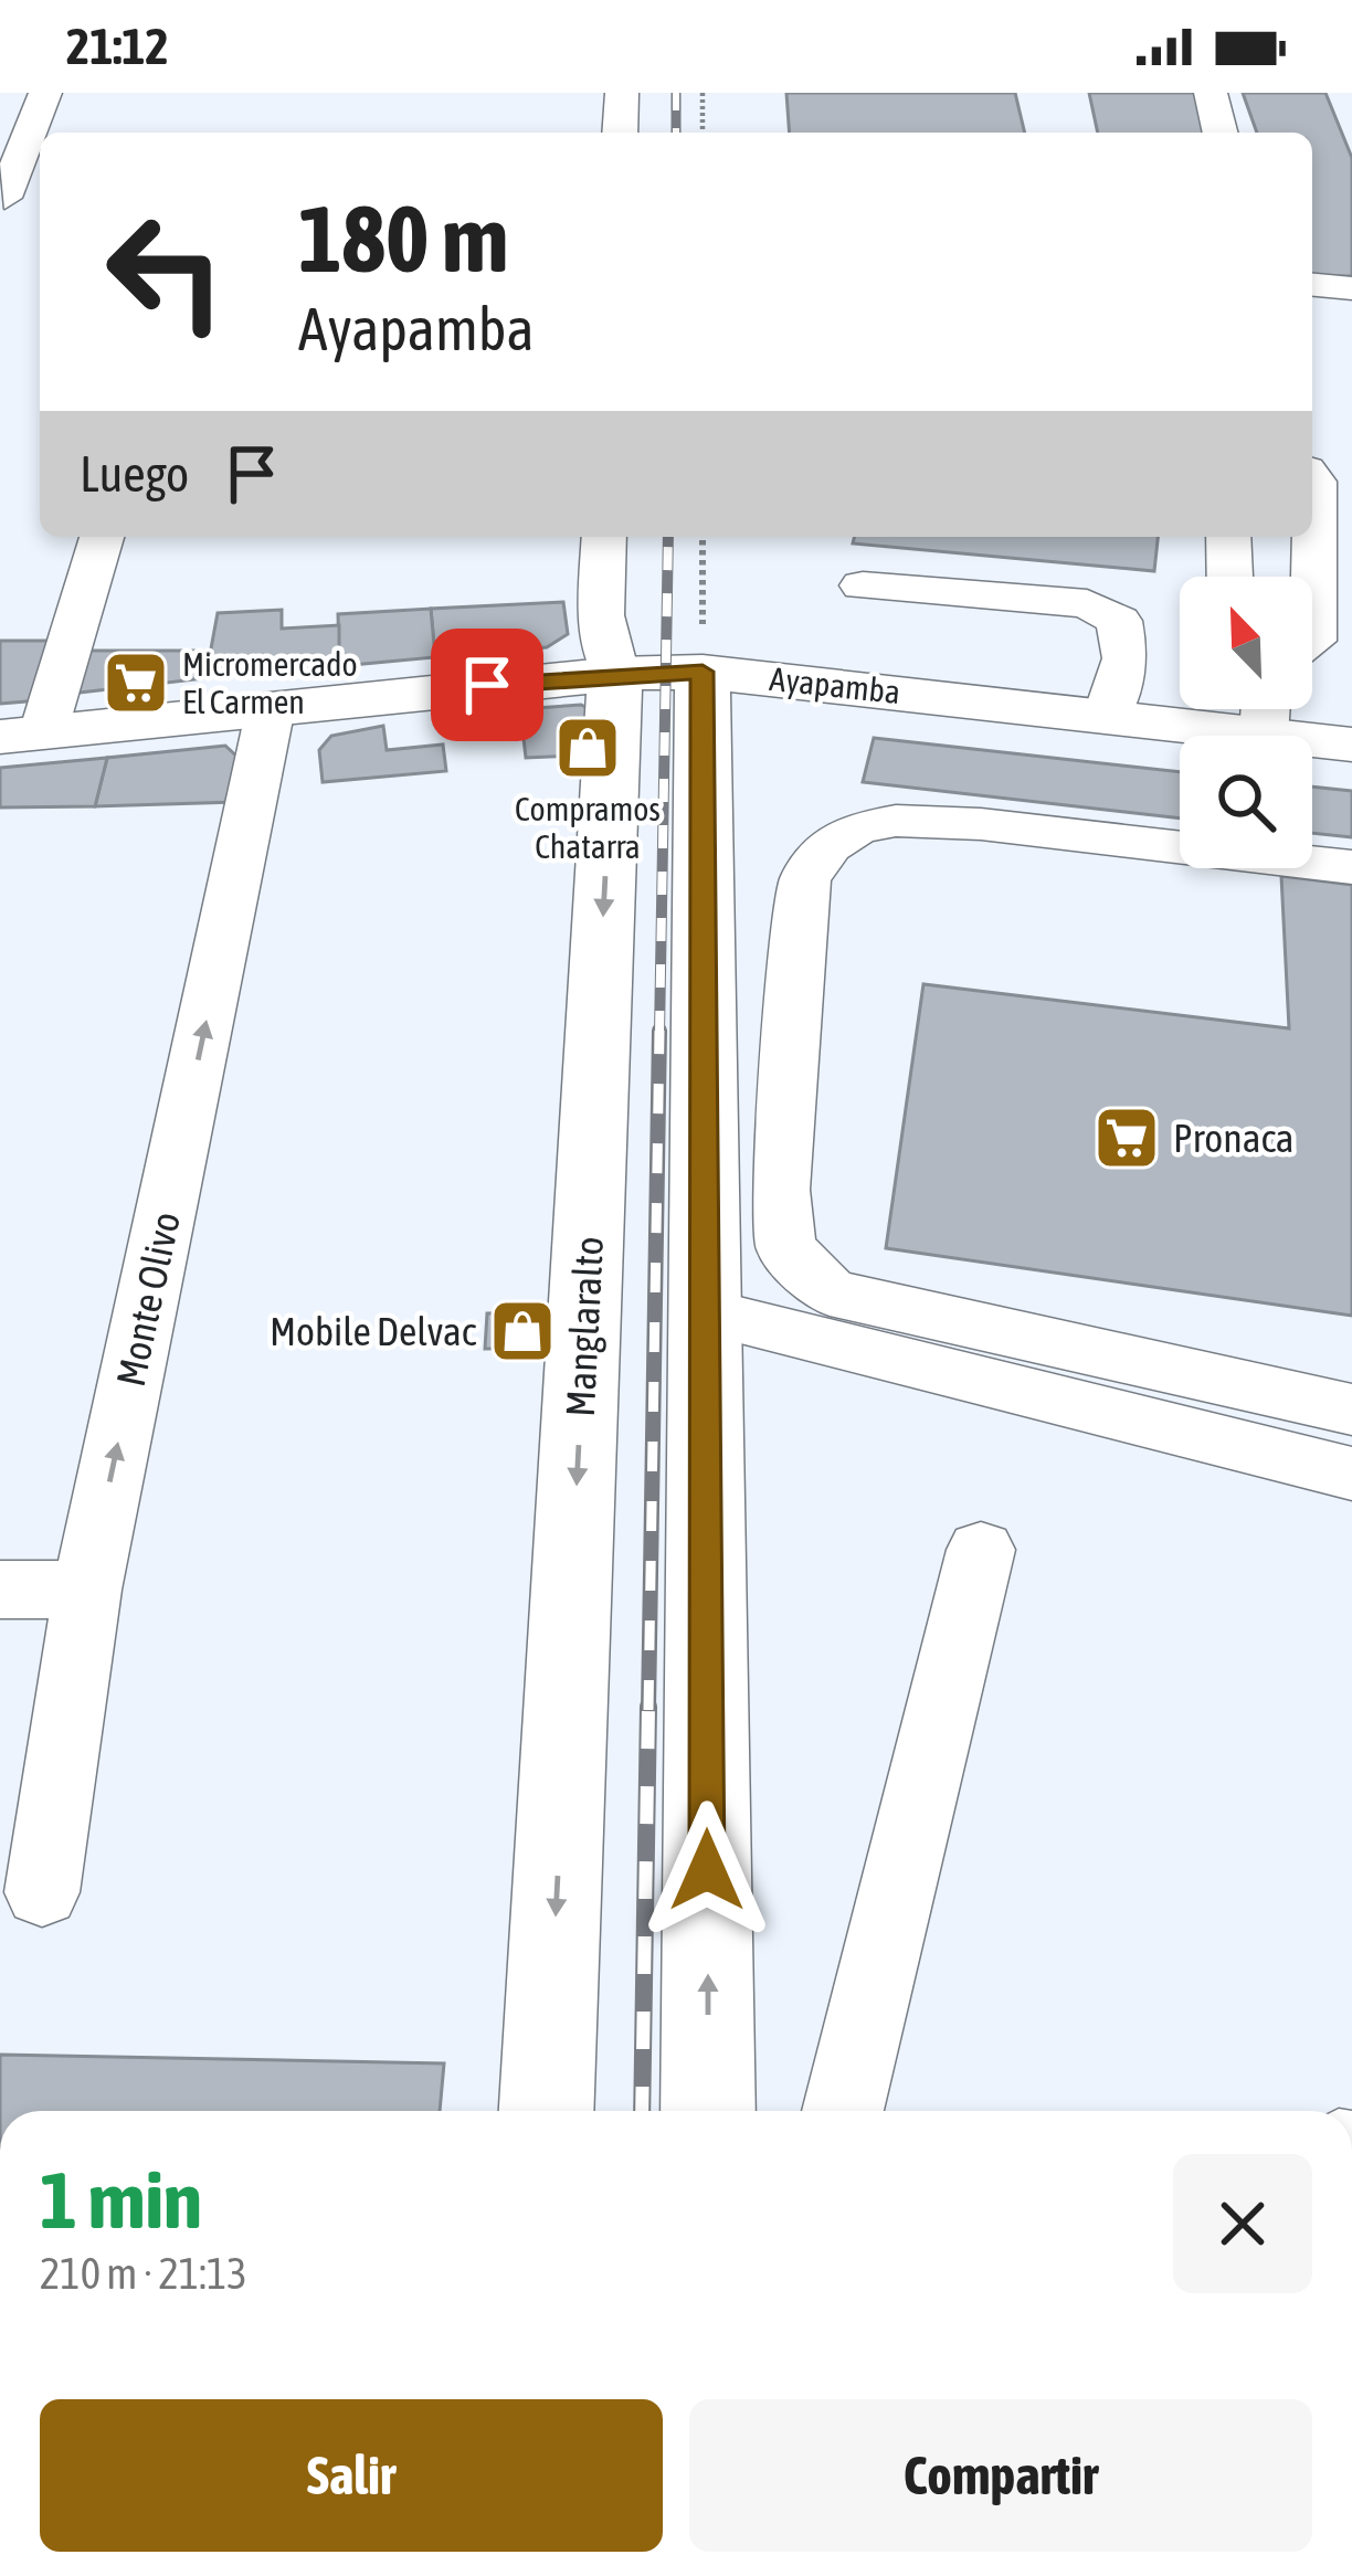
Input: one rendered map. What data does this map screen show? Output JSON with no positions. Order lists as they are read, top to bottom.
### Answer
{
  "streets": {
    "main road": ["Ayapamba", "Manglaralto"],
    "street": ["Monte Olivo"]
  },
  "crossings": [
    ["Ayapamba", "Monte Olivo"],
    ["Ayapamba", "Manglaralto"]
  ],
  "one_way": ["Monte Olivo"],
  "places": {
    "supermarket": ["Micromercado El Carmen", "Pronaca"],
    "shop": ["Compramos Chatarra", "Mobile Delvac"]
  },
  "north": "top left",
  "page": {
    "status": "21:12",
    "turn": ["180 m", "Ayapamba"],
    "then": "Luego",
    "heading": ["1 min", "210 m · 21:13"],
    "buttons": ["Salir", "Compartir"]
  }
}
